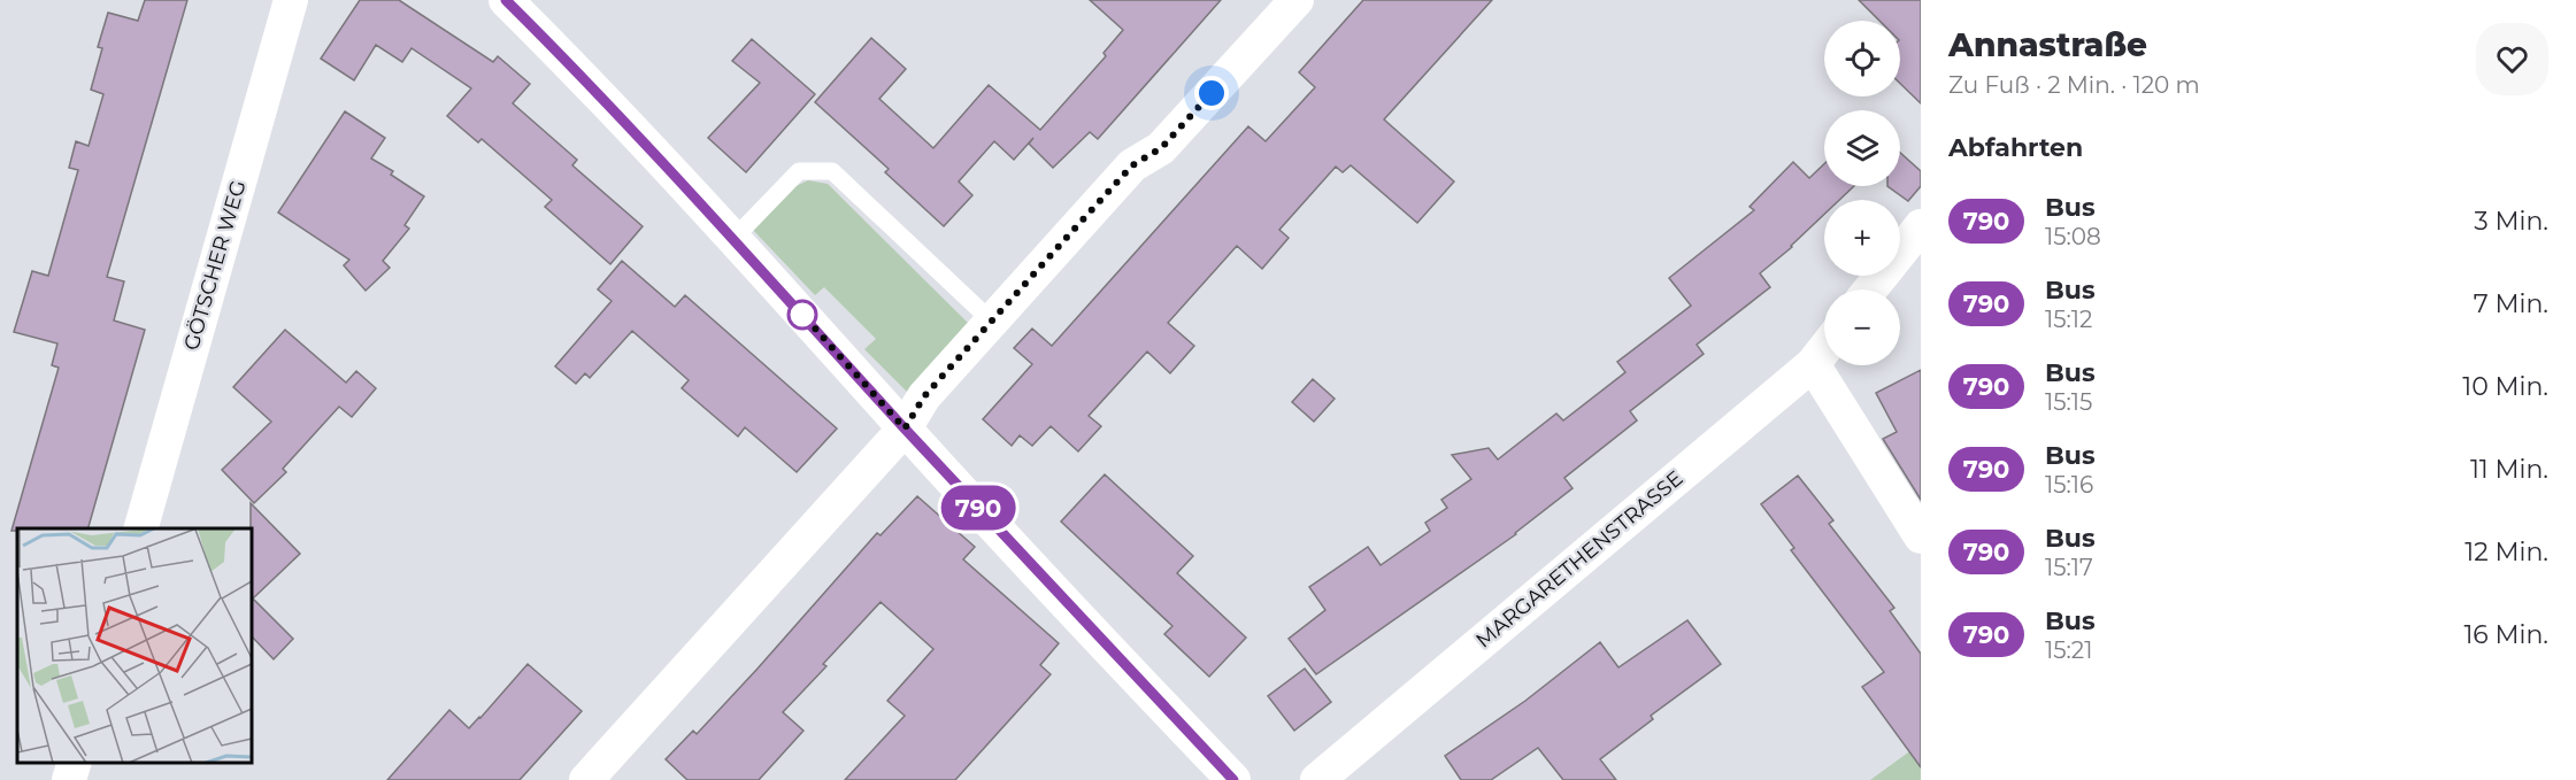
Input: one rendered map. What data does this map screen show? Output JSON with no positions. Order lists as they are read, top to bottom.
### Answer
{
  "streets": {
    "street": ["GÖTSCHER WEG", "MARGARETHENSTRASSE"]
  },
  "lines": ["bus line 790"],
  "page": {
    "on_map": "790",
    "heading": [
      ["Annastraße", "Zu Fuß · 2 Min. · 120 m"],
      "Abfahrten"
    ],
    "map_buttons": ["+", "−"],
    "list": [
      {
        "mark": "790",
        "name": "Bus",
        "note": "15:08",
        "value": "3 Min."
      },
      {
        "mark": "790",
        "name": "Bus",
        "note": "15:12",
        "value": "7 Min."
      },
      {
        "mark": "790",
        "name": "Bus",
        "note": "15:15",
        "value": "10 Min."
      },
      {
        "mark": "790",
        "name": "Bus",
        "note": "15:16",
        "value": "11 Min."
      },
      {
        "mark": "790",
        "name": "Bus",
        "note": "15:17",
        "value": "12 Min."
      },
      {
        "mark": "790",
        "name": "Bus",
        "note": "15:21",
        "value": "16 Min."
      }
    ]
  }
}
